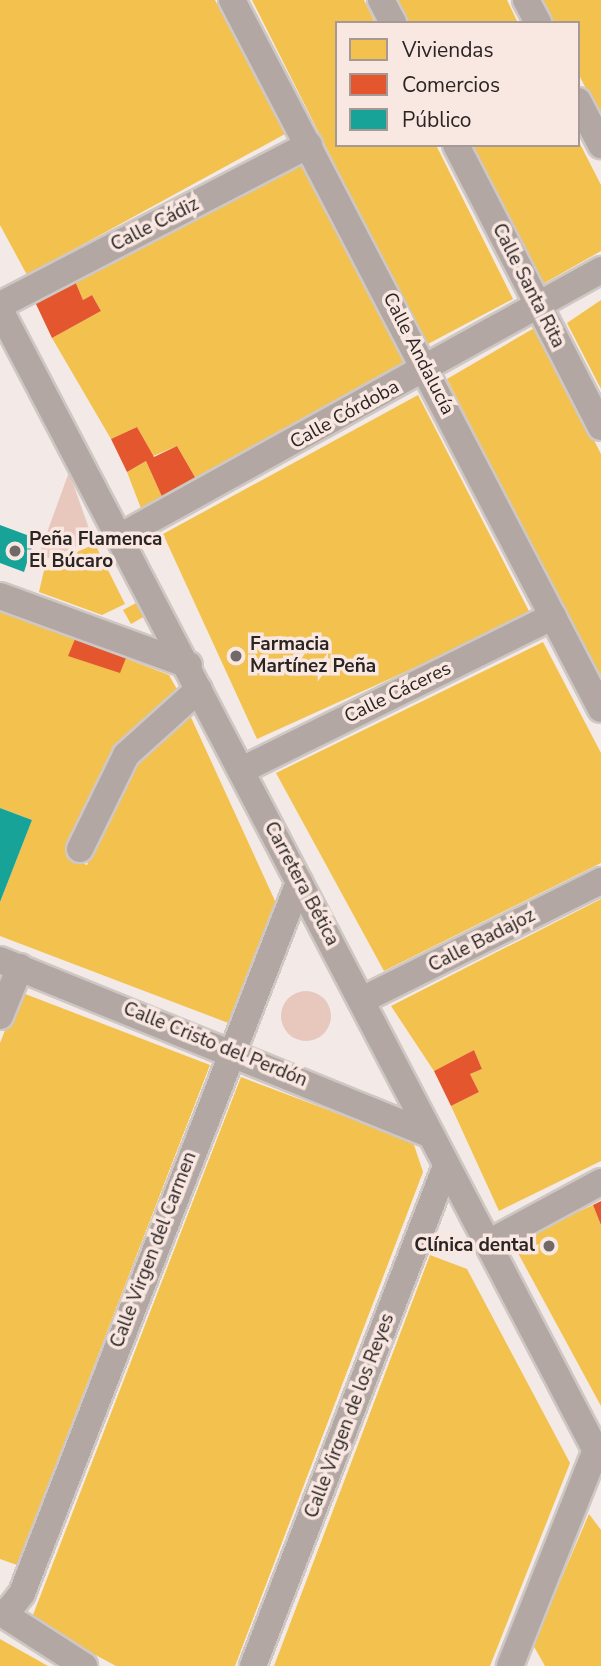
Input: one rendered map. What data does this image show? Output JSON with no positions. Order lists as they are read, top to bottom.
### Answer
{
  "streets": {
    "street": [
      "Calle Cádiz",
      "Calle Santa Rita",
      "Calle Andalucía",
      "Calle Córdoba",
      "Calle Cáceres",
      "Carretera Bética",
      "Calle Badajoz",
      "Calle Cristo del Perdón",
      "Calle Virgen del Carmen",
      "Calle Virgen de los Reyes"
    ]
  },
  "crossings": [
    ["Calle Cádiz", "Calle Andalucía"],
    ["Calle Cádiz", "Carretera Bética"],
    ["Calle Santa Rita", "Calle Córdoba"],
    ["Calle Andalucía", "Calle Córdoba"],
    ["Calle Andalucía", "Calle Cáceres"],
    ["Calle Córdoba", "Carretera Bética"],
    ["Calle Cáceres", "Carretera Bética"],
    ["Carretera Bética", "Calle Badajoz"],
    ["Carretera Bética", "Calle Cristo del Perdón"],
    ["Carretera Bética", "Calle Virgen del Carmen"],
    ["Carretera Bética", "Calle Virgen de los Reyes"],
    ["Calle Cristo del Perdón", "Calle Virgen del Carmen"]
  ],
  "places": ["Peña Flamenca El Búcaro", "Farmacia Martínez Peña", "Clínica dental"],
  "legend": ["Viviendas", "Comercios", "Público"]
}
